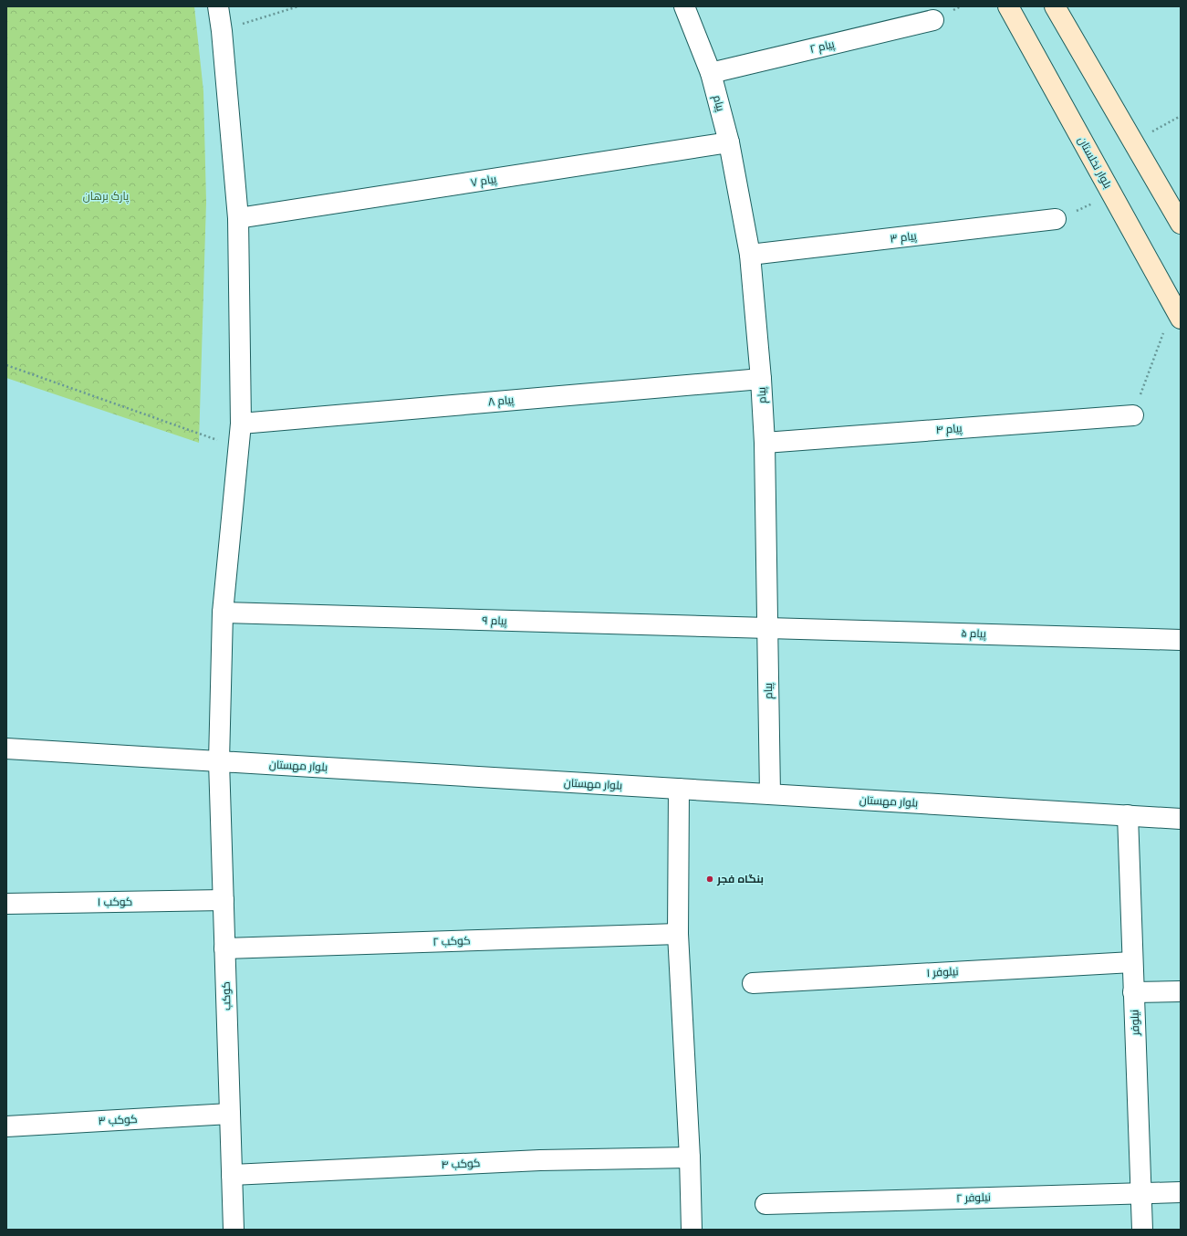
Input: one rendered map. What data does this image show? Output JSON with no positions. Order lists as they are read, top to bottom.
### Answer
{
  "streets": {
    "main road": ["بلوار نخلستان"],
    "street": [
      "پیام ۲",
      "پیام",
      "پیام ۷",
      "پیام ۳",
      "پیام ۸",
      "پیام ۴",
      "پیام ۹",
      "پیام ۵",
      "بلوار مهستان",
      "کوکب ۱",
      "کوکب ۲",
      "نیلوفر ۱",
      "کوکب",
      "نیلوفر",
      "کوکب ۳",
      "کوکب ۴",
      "نیلوفر ۲"
    ]
  },
  "crossings": [
    ["پیام ۲", "پیام"],
    ["پیام", "پیام ۷"],
    ["پیام", "پیام ۳"],
    ["پیام", "پیام ۸"],
    ["پیام", "پیام ۴"],
    ["پیام", "پیام ۹"],
    ["پیام", "پیام ۵"],
    ["پیام", "بلوار مهستان"],
    ["پیام ۷", "کوکب"],
    ["پیام ۸", "کوکب"],
    ["پیام ۹", "پیام ۵"],
    ["پیام ۹", "کوکب"],
    ["بلوار مهستان", "کوکب"],
    ["بلوار مهستان", "نیلوفر"],
    ["کوکب ۱", "کوکب"],
    ["کوکب ۲", "کوکب"],
    ["نیلوفر ۱", "نیلوفر"],
    ["کوکب", "کوکب ۳"],
    ["کوکب", "کوکب ۴"],
    ["نیلوفر", "نیلوفر ۲"]
  ],
  "parks": ["پارک برهان"],
  "places": ["بنگاه فجر"]
}
